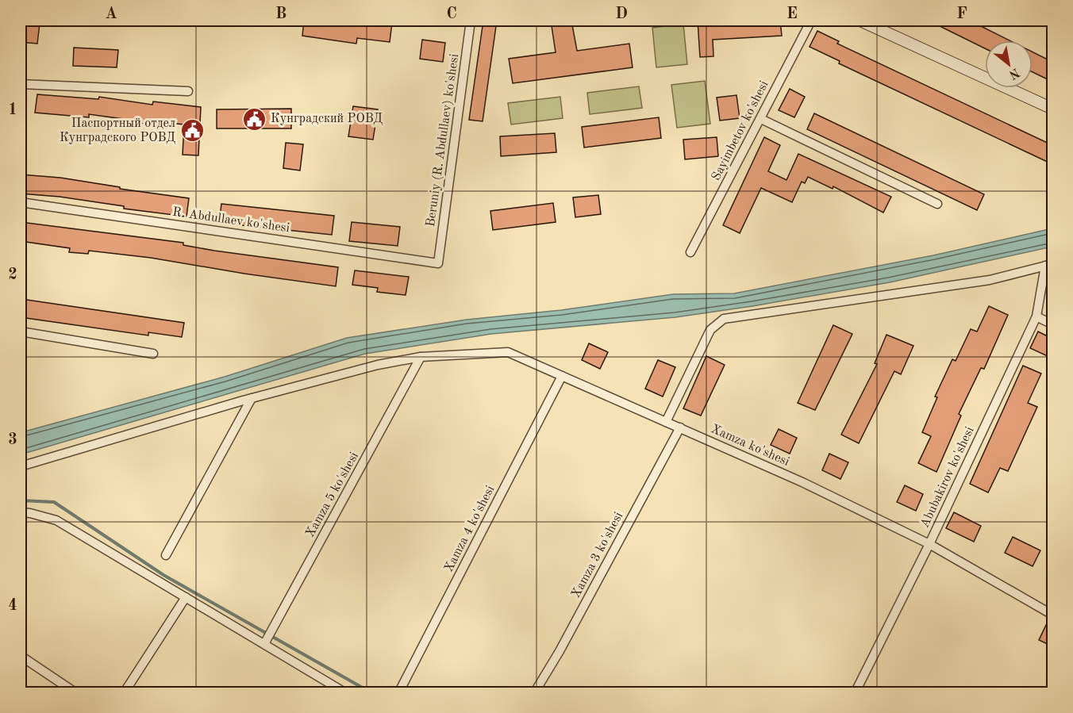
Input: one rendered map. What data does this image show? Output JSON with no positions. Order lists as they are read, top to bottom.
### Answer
{
  "streets": {
    "street": [
      "Sayimbetov ko'shesi",
      "Beruniy (R. Abdullaev) ko'shesi",
      "R. Abdullaev ko'shesi",
      "Xamza ko'shesi",
      "Abubakirov ko'shesi",
      "Xamza 5 ko'shesi",
      "Xamza 4 ko'shesi",
      "Xamza 3 ko'shesi"
    ]
  },
  "crossings": [
    ["Beruniy (R. Abdullaev) ko'shesi", "R. Abdullaev ko'shesi"],
    ["Xamza ko'shesi", "Abubakirov ko'shesi"],
    ["Xamza ko'shesi", "Xamza 5 ko'shesi"],
    ["Xamza ko'shesi", "Xamza 4 ko'shesi"],
    ["Xamza ko'shesi", "Xamza 3 ko'shesi"]
  ],
  "places": {
    "public building": ["Кунградский РОВД", "Паспортный отдел Кунградского РОВД"]
  },
  "north": "bottom right",
  "grid": {
    "columns": [
      "A",
      "B",
      "C",
      "D",
      "E",
      "F"
    ],
    "rows": [
      "1",
      "2",
      "3",
      "4"
    ]
  }
}
